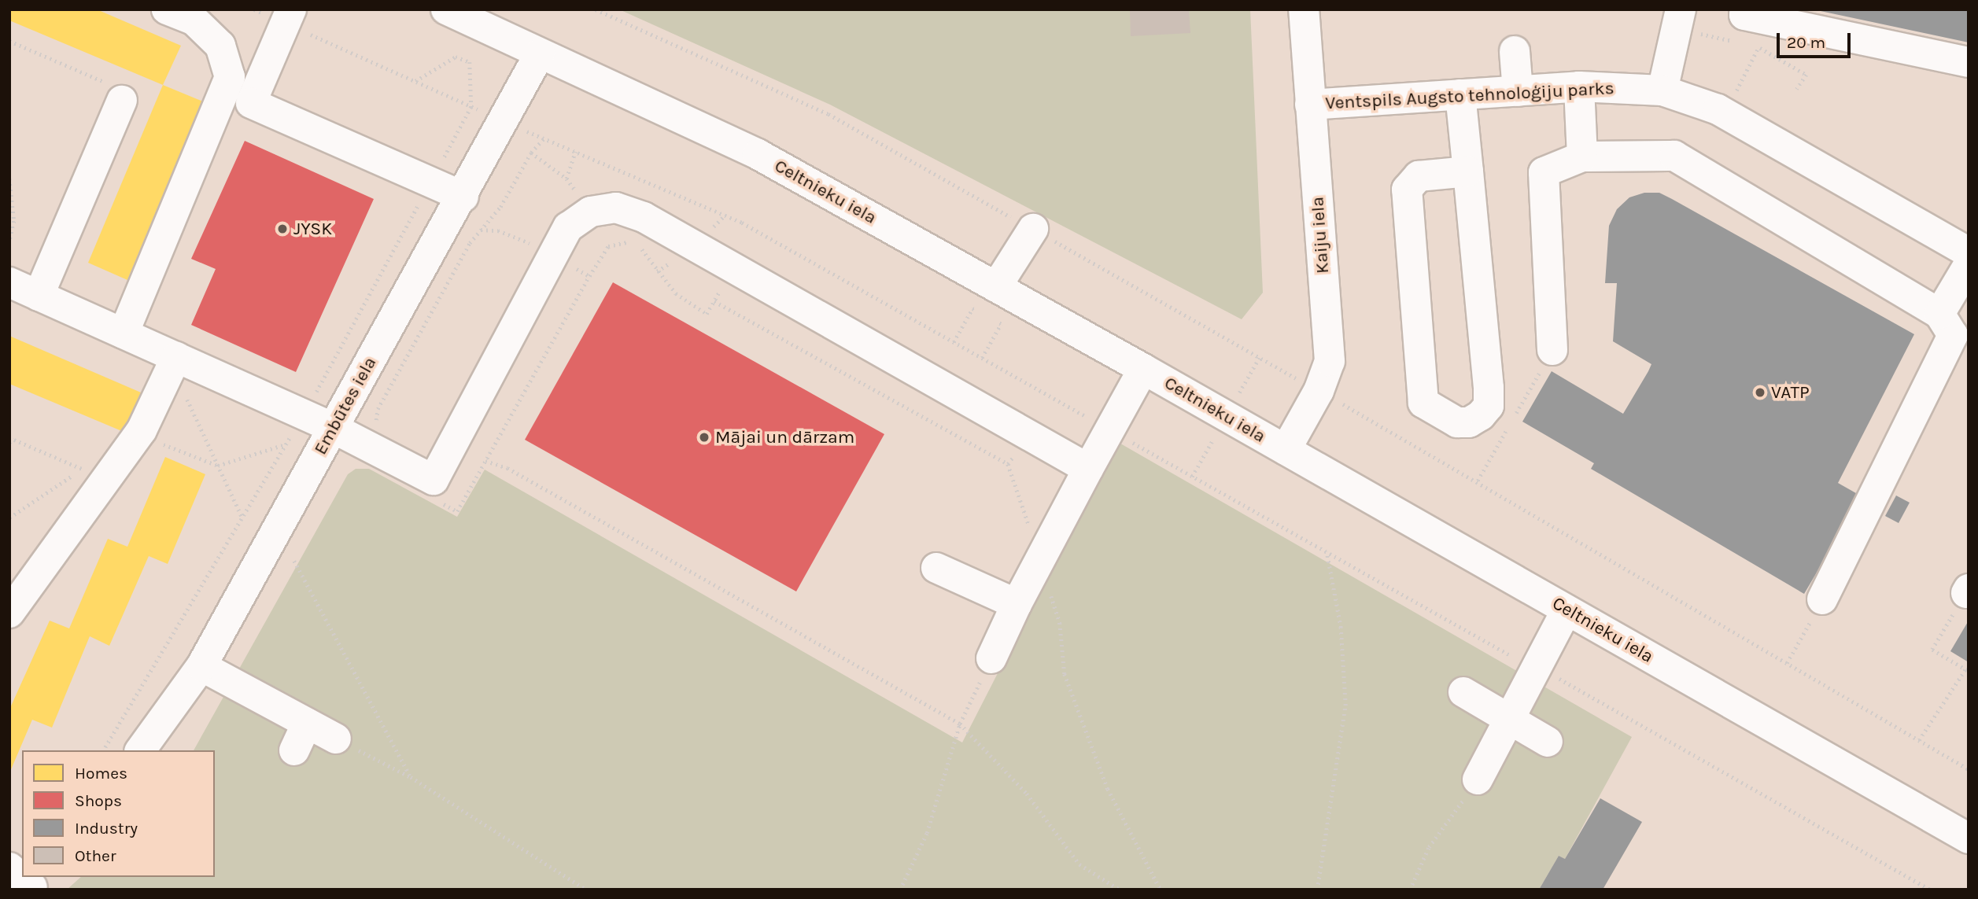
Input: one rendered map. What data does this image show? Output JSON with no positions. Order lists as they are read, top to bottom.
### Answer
{
  "streets": {
    "street": [
      "Ventspils Augsto tehnoloģiju parks",
      "Celtnieku iela",
      "Kaiju iela",
      "Embūtes iela"
    ]
  },
  "crossings": [
    ["Ventspils Augsto tehnoloģiju parks", "Kaiju iela"],
    ["Celtnieku iela", "Kaiju iela"],
    ["Celtnieku iela", "Embūtes iela"]
  ],
  "places": ["JYSK", "VATP", "Mājai un dārzam"],
  "legend": [
    "Homes",
    "Shops",
    "Industry",
    "Other"
  ],
  "scale_bar": "20 m"
}
